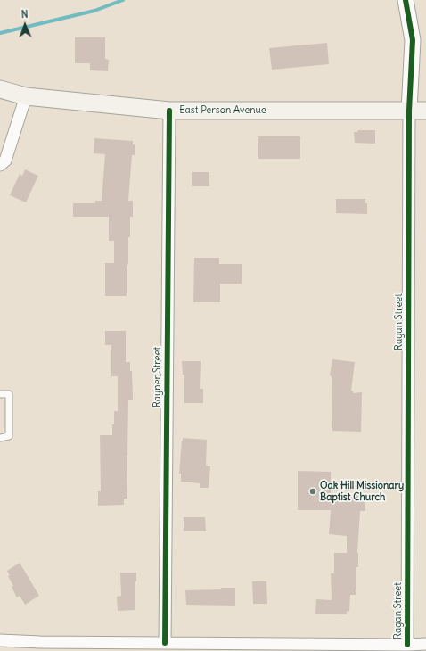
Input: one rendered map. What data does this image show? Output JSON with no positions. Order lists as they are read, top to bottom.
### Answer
{
  "streets": {
    "main road": ["East Person Avenue"],
    "street": ["Ragan Street", "Rayner Street"]
  },
  "crossings": [
    ["East Person Avenue", "Ragan Street"],
    ["East Person Avenue", "Rayner Street"]
  ],
  "places": ["Oak Hill Missionary Baptist Church"],
  "north": "top"
}
